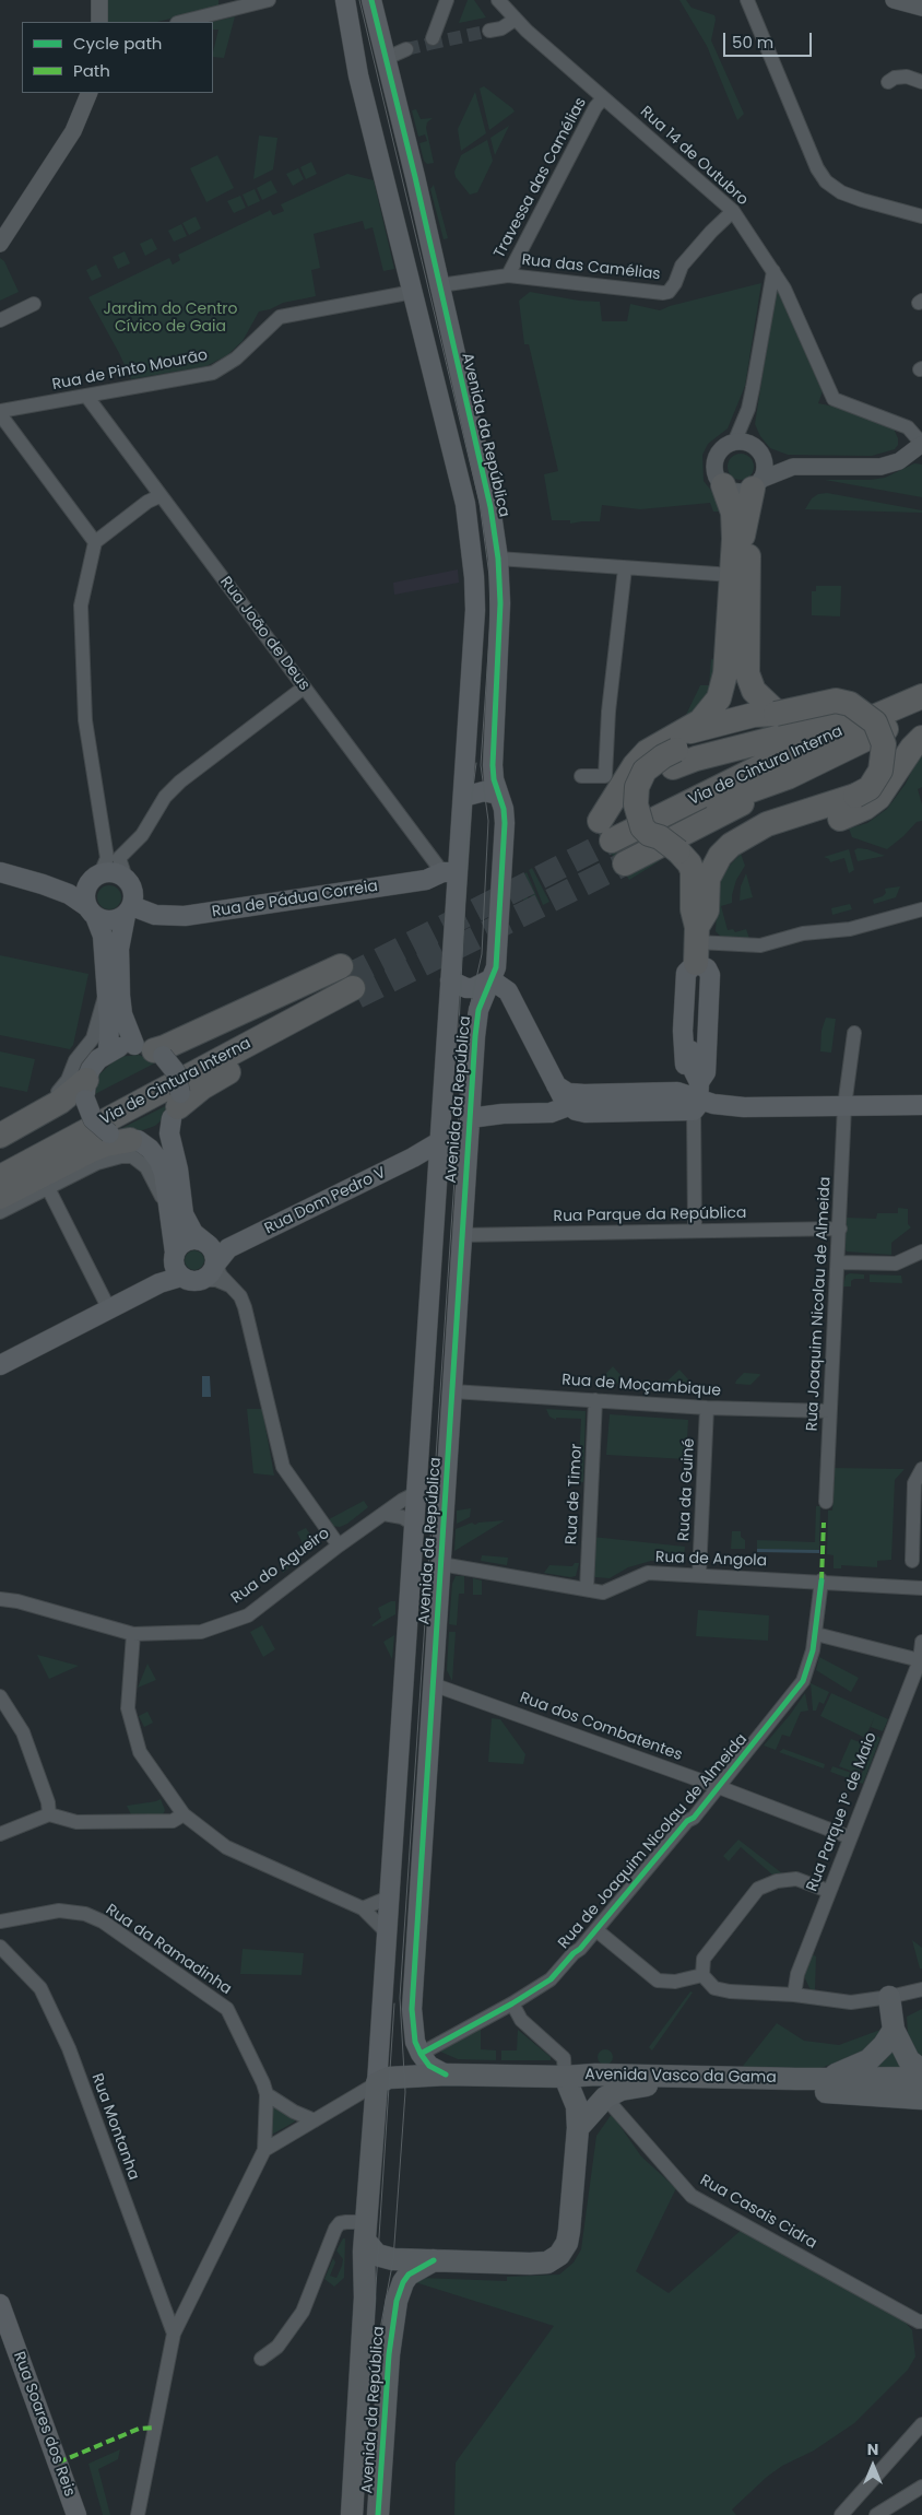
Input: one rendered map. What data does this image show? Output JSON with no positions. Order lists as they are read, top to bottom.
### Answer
{
  "streets": {
    "highway": ["Via de Cintura Interna"],
    "main road": [
      "Avenida da República",
      "Rua de Pádua Correia",
      "Rua Dom Pedro V",
      "Avenida Vasco da Gama",
      "Rua Soares dos Reis"
    ],
    "street": [
      "Rua 14 de Outubro",
      "Travessa das Camélias",
      "Rua das Camélias",
      "Rua de Pinto Mourão",
      "Rua João de Deus",
      "Rua Parque da República",
      "Rua Joaquim Nicolau de Almeida",
      "Rua de Moçambique",
      "Rua da Guiné",
      "Rua de Timor",
      "Rua de Angola",
      "Rua do Agueiro",
      "Rua dos Combatentes",
      "Rua Parque 1º de Maio",
      "Rua de Joaquim Nicolau de Almeida",
      "Rua da Ramadinha",
      "Rua Montanha",
      "Rua Casais Cidra"
    ]
  },
  "crossings": [
    ["Rua 14 de Outubro", "Travessa das Camélias"],
    ["Rua 14 de Outubro", "Rua das Camélias"],
    ["Travessa das Camélias", "Rua das Camélias"],
    ["Rua das Camélias", "Avenida da República"],
    ["Rua de Pinto Mourão", "Avenida da República"],
    ["Rua de Pinto Mourão", "Rua João de Deus"],
    ["Avenida da República", "Rua João de Deus"],
    ["Avenida da República", "Rua de Pádua Correia"],
    ["Avenida da República", "Rua Dom Pedro V"],
    ["Avenida da República", "Rua Parque da República"],
    ["Avenida da República", "Rua de Moçambique"],
    ["Avenida da República", "Rua de Angola"],
    ["Avenida da República", "Rua do Agueiro"],
    ["Avenida da República", "Rua dos Combatentes"],
    ["Avenida da República", "Rua de Joaquim Nicolau de Almeida"],
    ["Avenida da República", "Avenida Vasco da Gama"],
    ["Rua João de Deus", "Rua de Pádua Correia"],
    ["Rua Parque da República", "Rua Joaquim Nicolau de Almeida"],
    ["Rua Joaquim Nicolau de Almeida", "Rua de Moçambique"],
    ["Rua de Moçambique", "Rua da Guiné"],
    ["Rua de Moçambique", "Rua de Timor"],
    ["Rua da Guiné", "Rua de Angola"],
    ["Rua de Timor", "Rua de Angola"],
    ["Rua de Angola", "Rua de Joaquim Nicolau de Almeida"],
    ["Rua dos Combatentes", "Rua Parque 1º de Maio"],
    ["Rua dos Combatentes", "Rua de Joaquim Nicolau de Almeida"],
    ["Avenida Vasco da Gama", "Rua Casais Cidra"]
  ],
  "parks": ["Jardim do Centro Cívico de Gaia"],
  "legend": ["Cycle path", "Path"],
  "scale_bar": "50 m",
  "north": "top"
}
